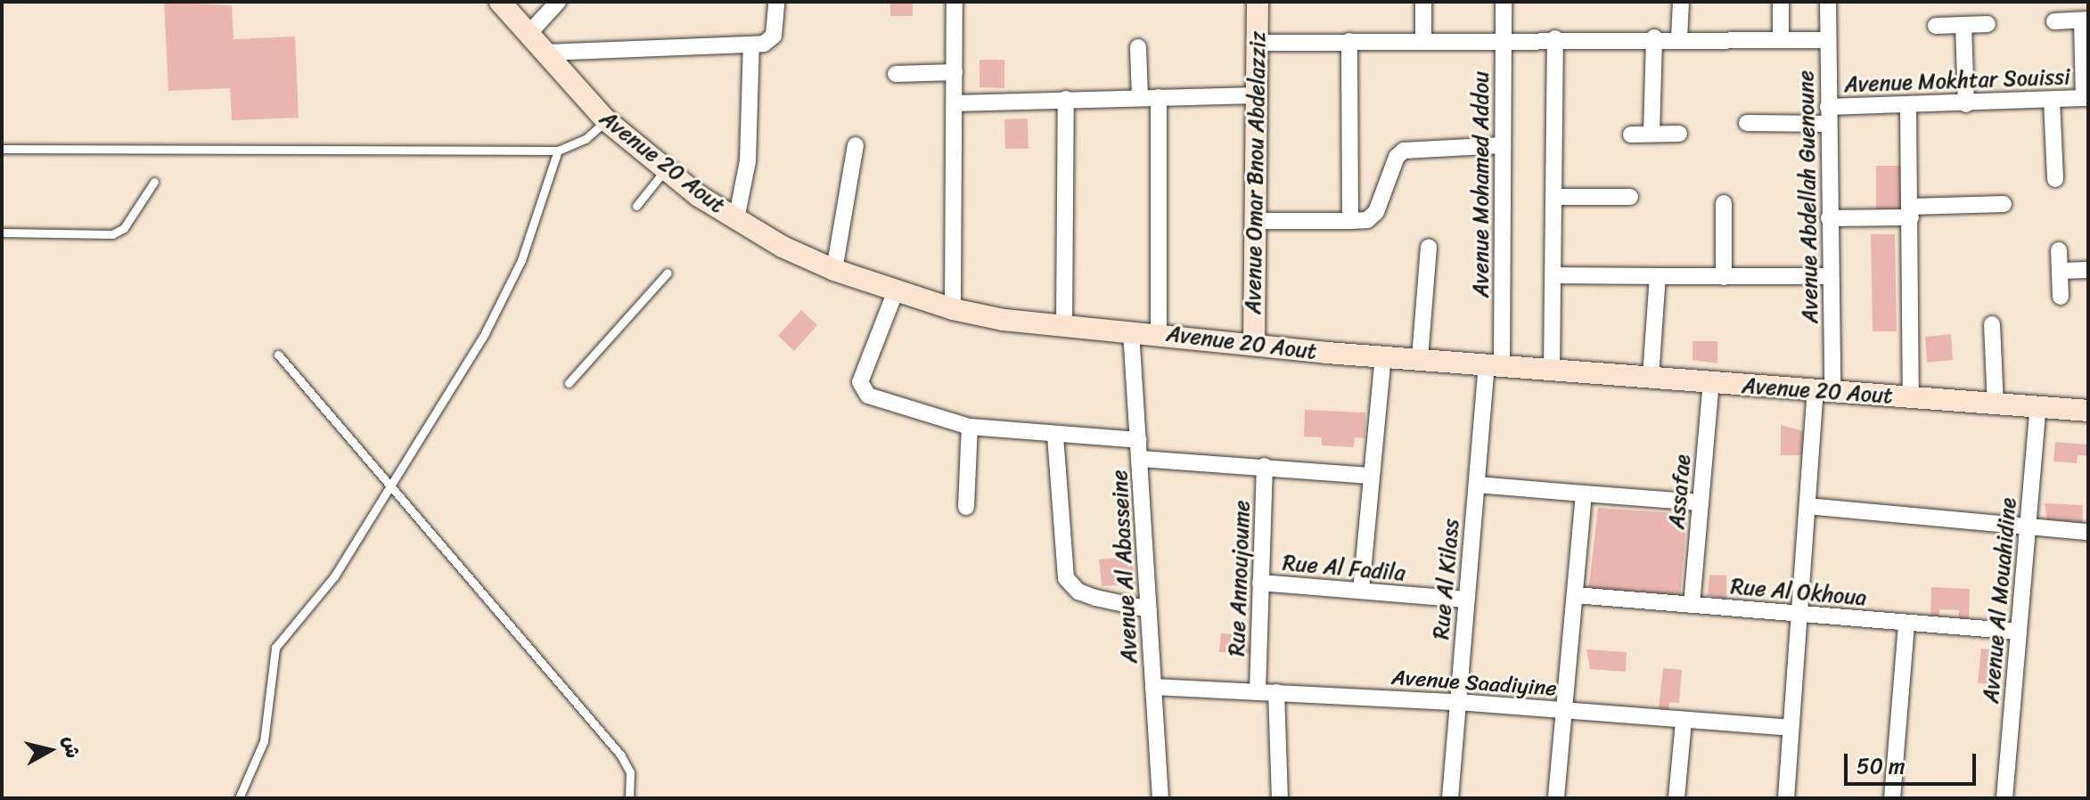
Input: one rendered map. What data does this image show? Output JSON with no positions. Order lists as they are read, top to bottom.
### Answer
{
  "streets": {
    "street": [
      "Avenue Mokhtar Souissi",
      "Avenue 20 Aout",
      "Avenue Omar Bnou Abdelazziz",
      "Avenue Mohamed Addou",
      "Avenue Abdellah Guenoune",
      "Assafae",
      "Avenue Al Abasseine",
      "Rue Al Fadila",
      "Rue Annoujoume",
      "Rue Al Kilass",
      "Rue Al Okhoua",
      "Avenue Al Mouahidine",
      "Avenue Saadiyine"
    ]
  },
  "crossings": [
    ["Avenue Mokhtar Souissi", "Avenue Abdellah Guenoune"],
    ["Avenue 20 Aout", "Avenue Omar Bnou Abdelazziz"],
    ["Avenue 20 Aout", "Avenue Mohamed Addou"],
    ["Avenue 20 Aout", "Avenue Abdellah Guenoune"],
    ["Avenue 20 Aout", "Assafae"],
    ["Avenue 20 Aout", "Avenue Al Abasseine"],
    ["Avenue 20 Aout", "Rue Al Kilass"],
    ["Avenue 20 Aout", "Avenue Al Mouahidine"],
    ["Avenue Mohamed Addou", "Rue Al Kilass"],
    ["Avenue Abdellah Guenoune", "Rue Al Okhoua"],
    ["Avenue Abdellah Guenoune", "Avenue Saadiyine"],
    ["Assafae", "Rue Al Okhoua"],
    ["Avenue Al Abasseine", "Avenue Saadiyine"],
    ["Rue Al Fadila", "Rue Annoujoume"],
    ["Rue Al Fadila", "Rue Al Kilass"],
    ["Rue Annoujoume", "Avenue Saadiyine"],
    ["Rue Al Kilass", "Avenue Saadiyine"],
    ["Rue Al Okhoua", "Avenue Al Mouahidine"]
  ],
  "scale_bar": "50 m",
  "north": "right"
}
